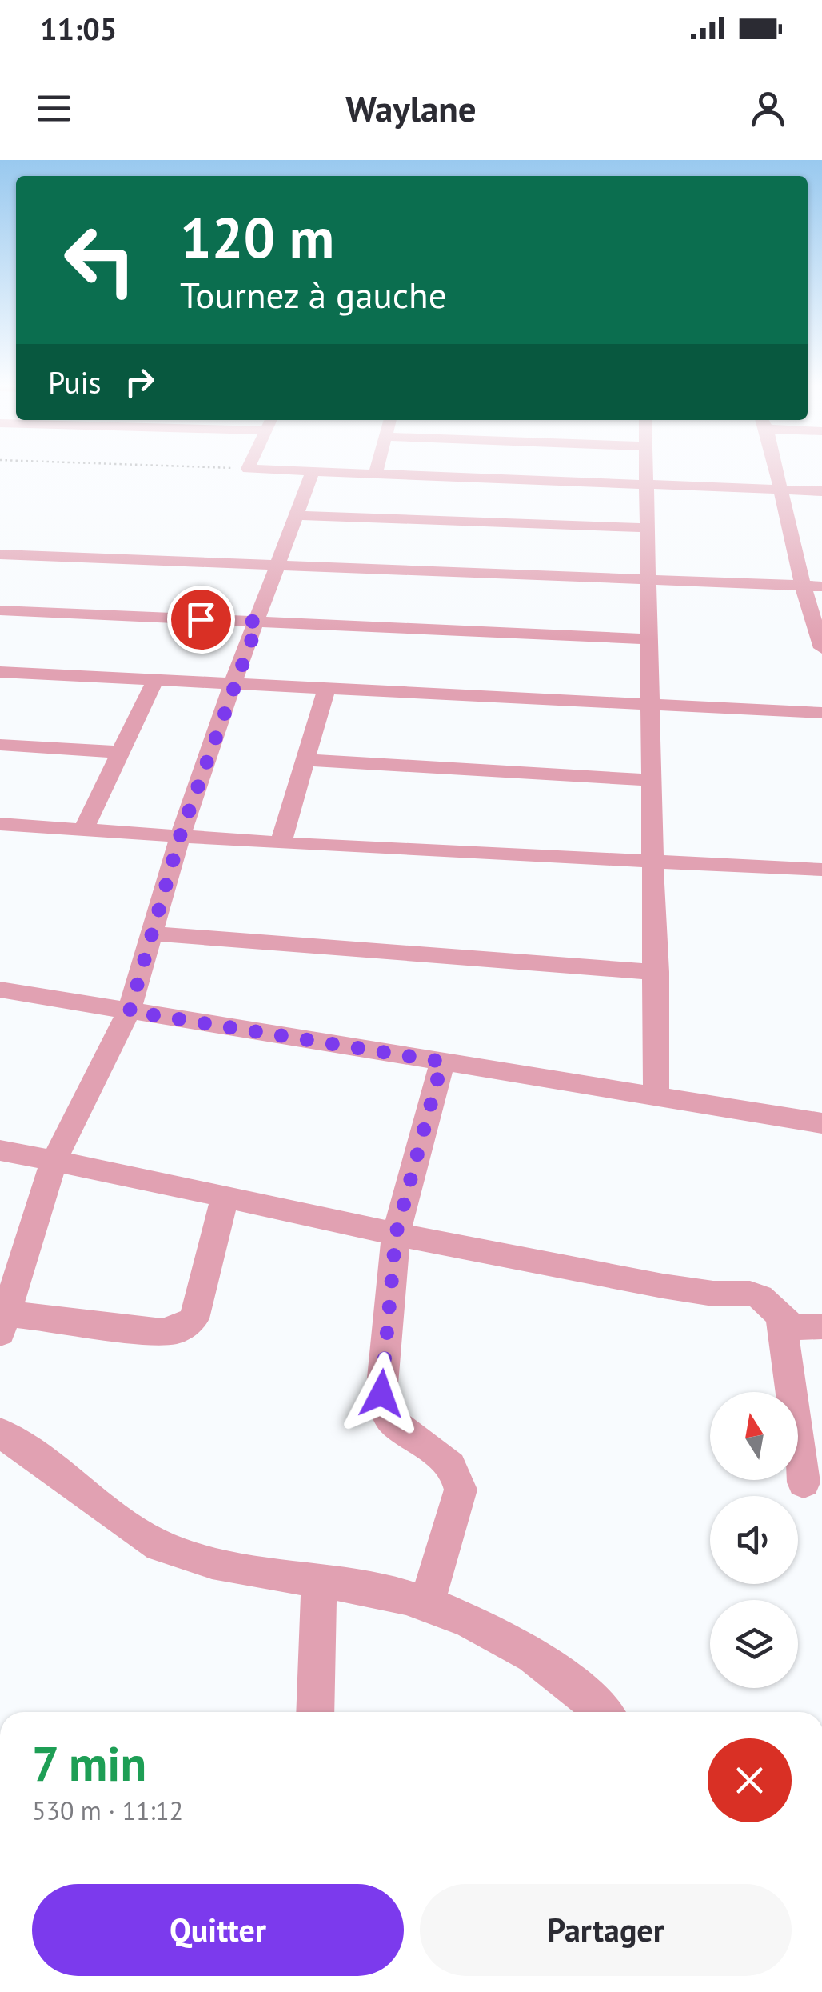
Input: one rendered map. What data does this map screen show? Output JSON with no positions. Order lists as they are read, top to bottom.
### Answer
{
  "north": "top",
  "page": {
    "status": "11:05",
    "header": "Waylane",
    "turn": ["120 m", "Tournez à gauche"],
    "then": "Puis",
    "heading": ["7 min", "530 m · 11:12"],
    "buttons": ["Quitter", "Partager"]
  }
}
